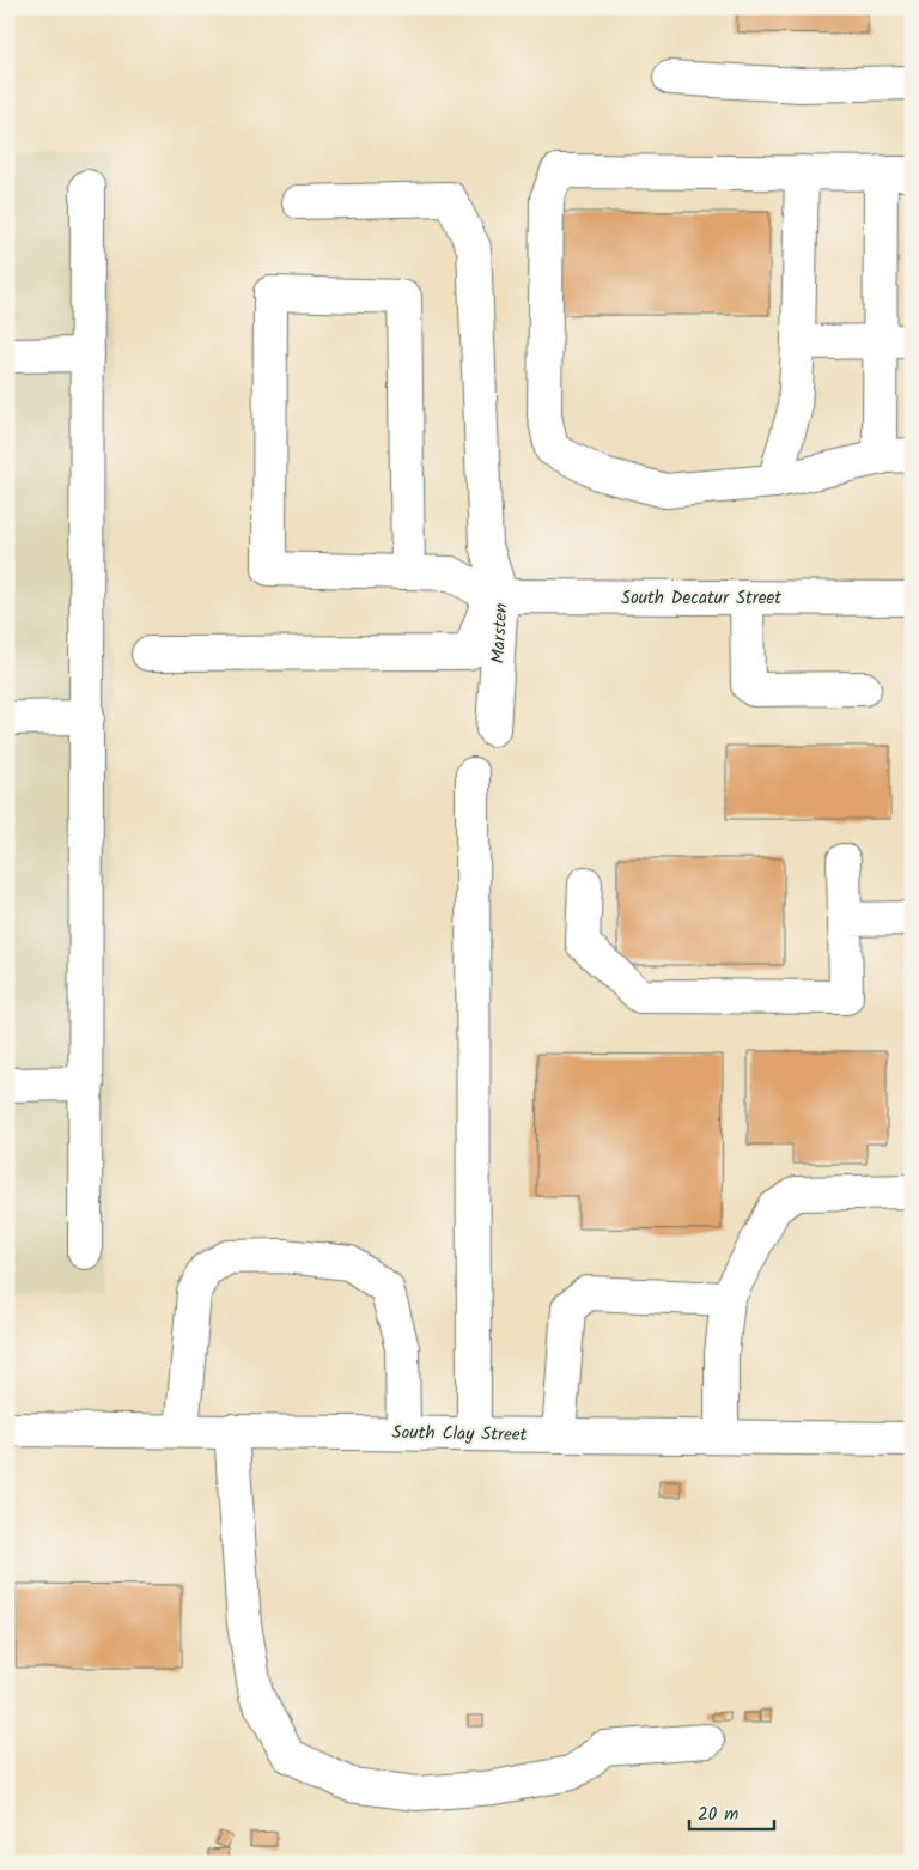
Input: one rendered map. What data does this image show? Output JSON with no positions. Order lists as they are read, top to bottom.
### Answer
{
  "streets": {
    "street": ["South Decatur Street", "Marsten", "South Clay Street"]
  },
  "crossings": [
    ["South Decatur Street", "Marsten"]
  ],
  "scale_bar": "20 m"
}
